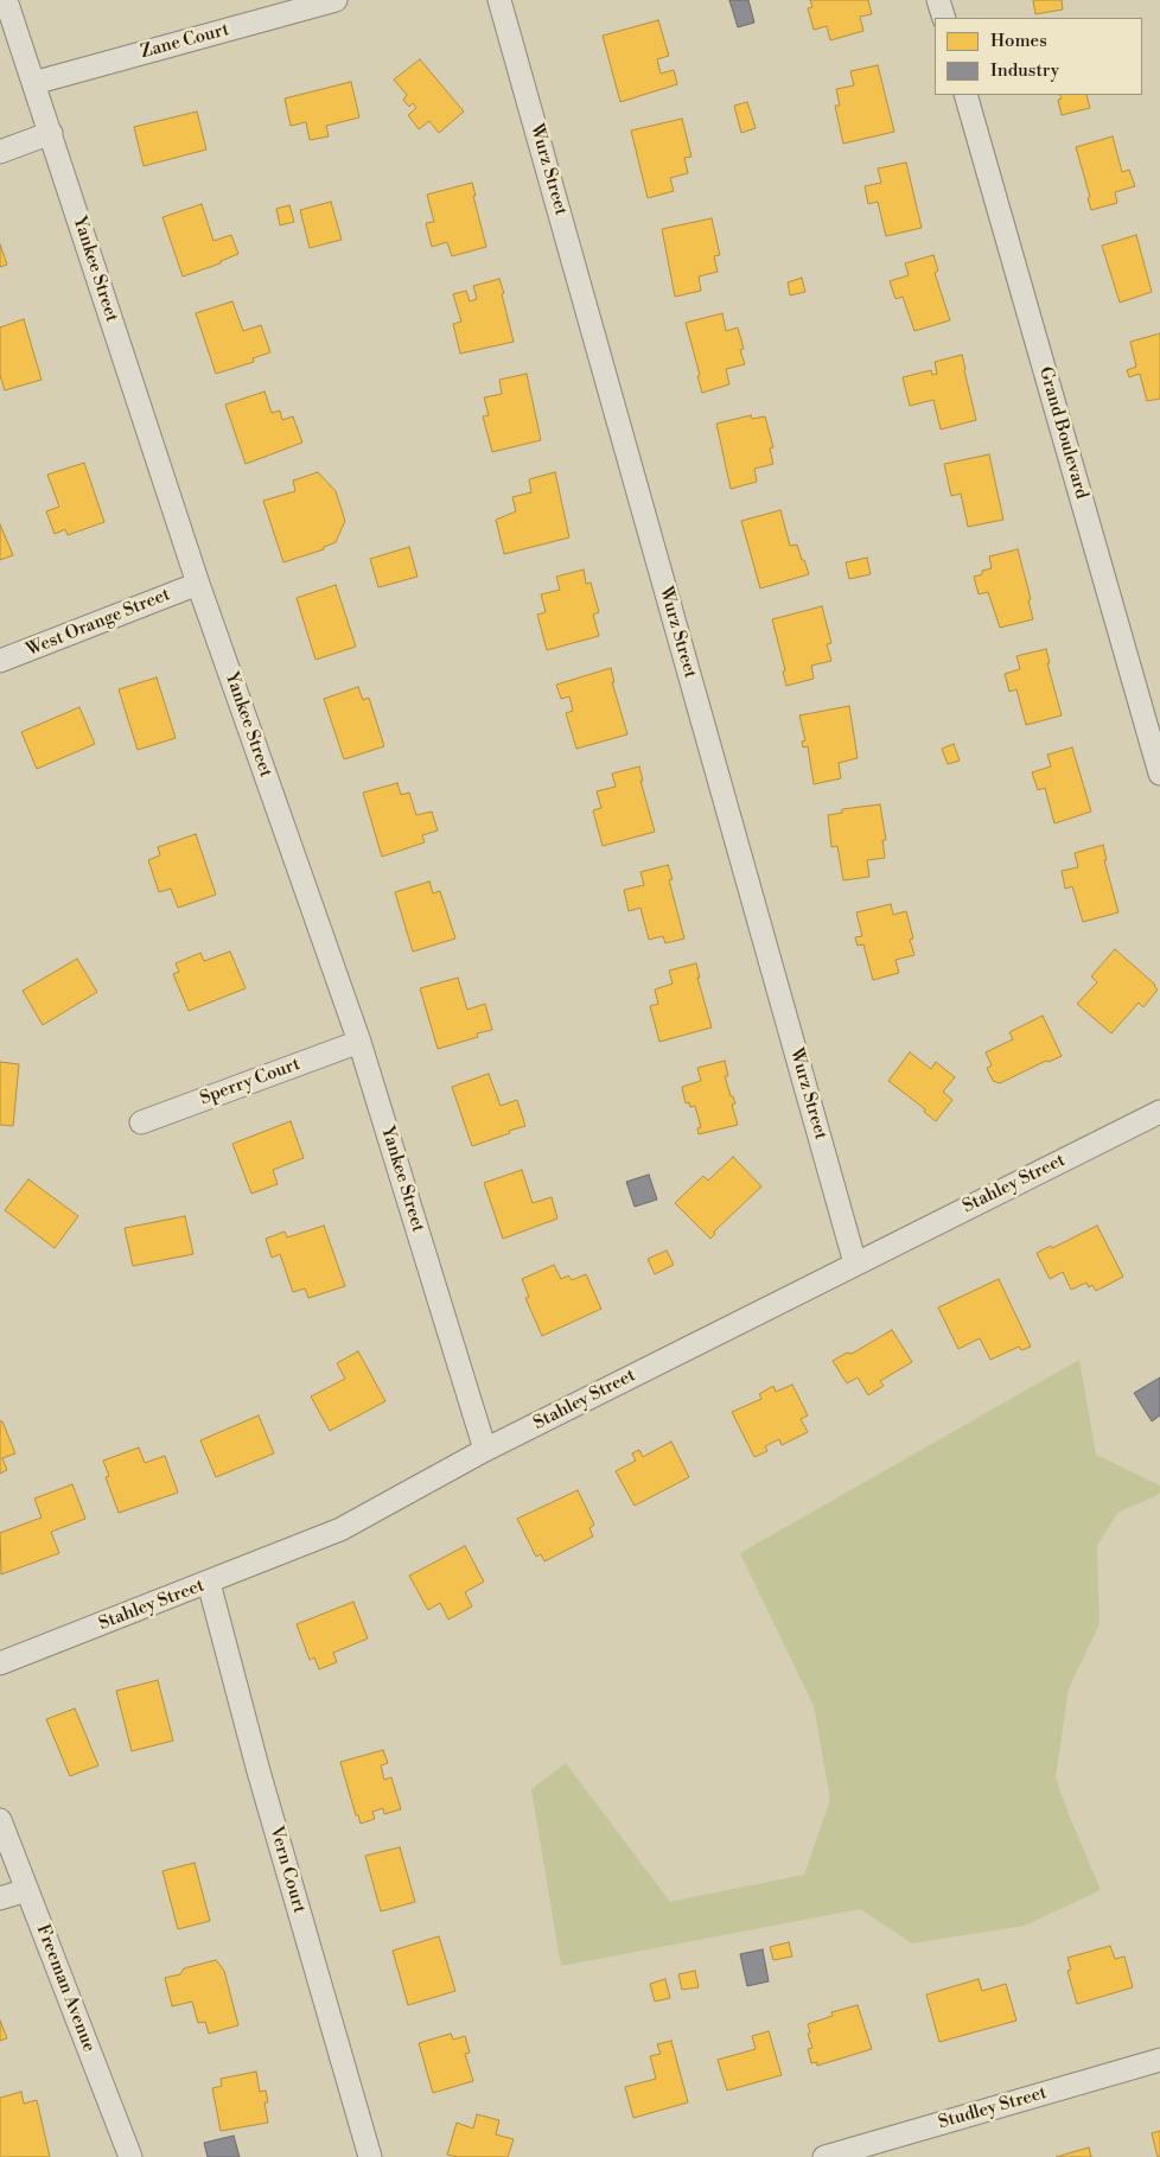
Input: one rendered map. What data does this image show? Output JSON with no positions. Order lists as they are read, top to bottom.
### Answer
{
  "streets": {
    "street": [
      "Zane Court",
      "Wurz Street",
      "Yankee Street",
      "Grand Boulevard",
      "West Orange Street",
      "Sperry Court",
      "Stahley Street",
      "Vern Court",
      "Freeman Avenue",
      "Studley Street"
    ]
  },
  "crossings": [
    ["Zane Court", "Yankee Street"],
    ["Wurz Street", "Stahley Street"],
    ["Yankee Street", "West Orange Street"],
    ["Yankee Street", "Sperry Court"],
    ["Yankee Street", "Stahley Street"],
    ["Stahley Street", "Vern Court"]
  ],
  "legend": ["Homes", "Industry"]
}
